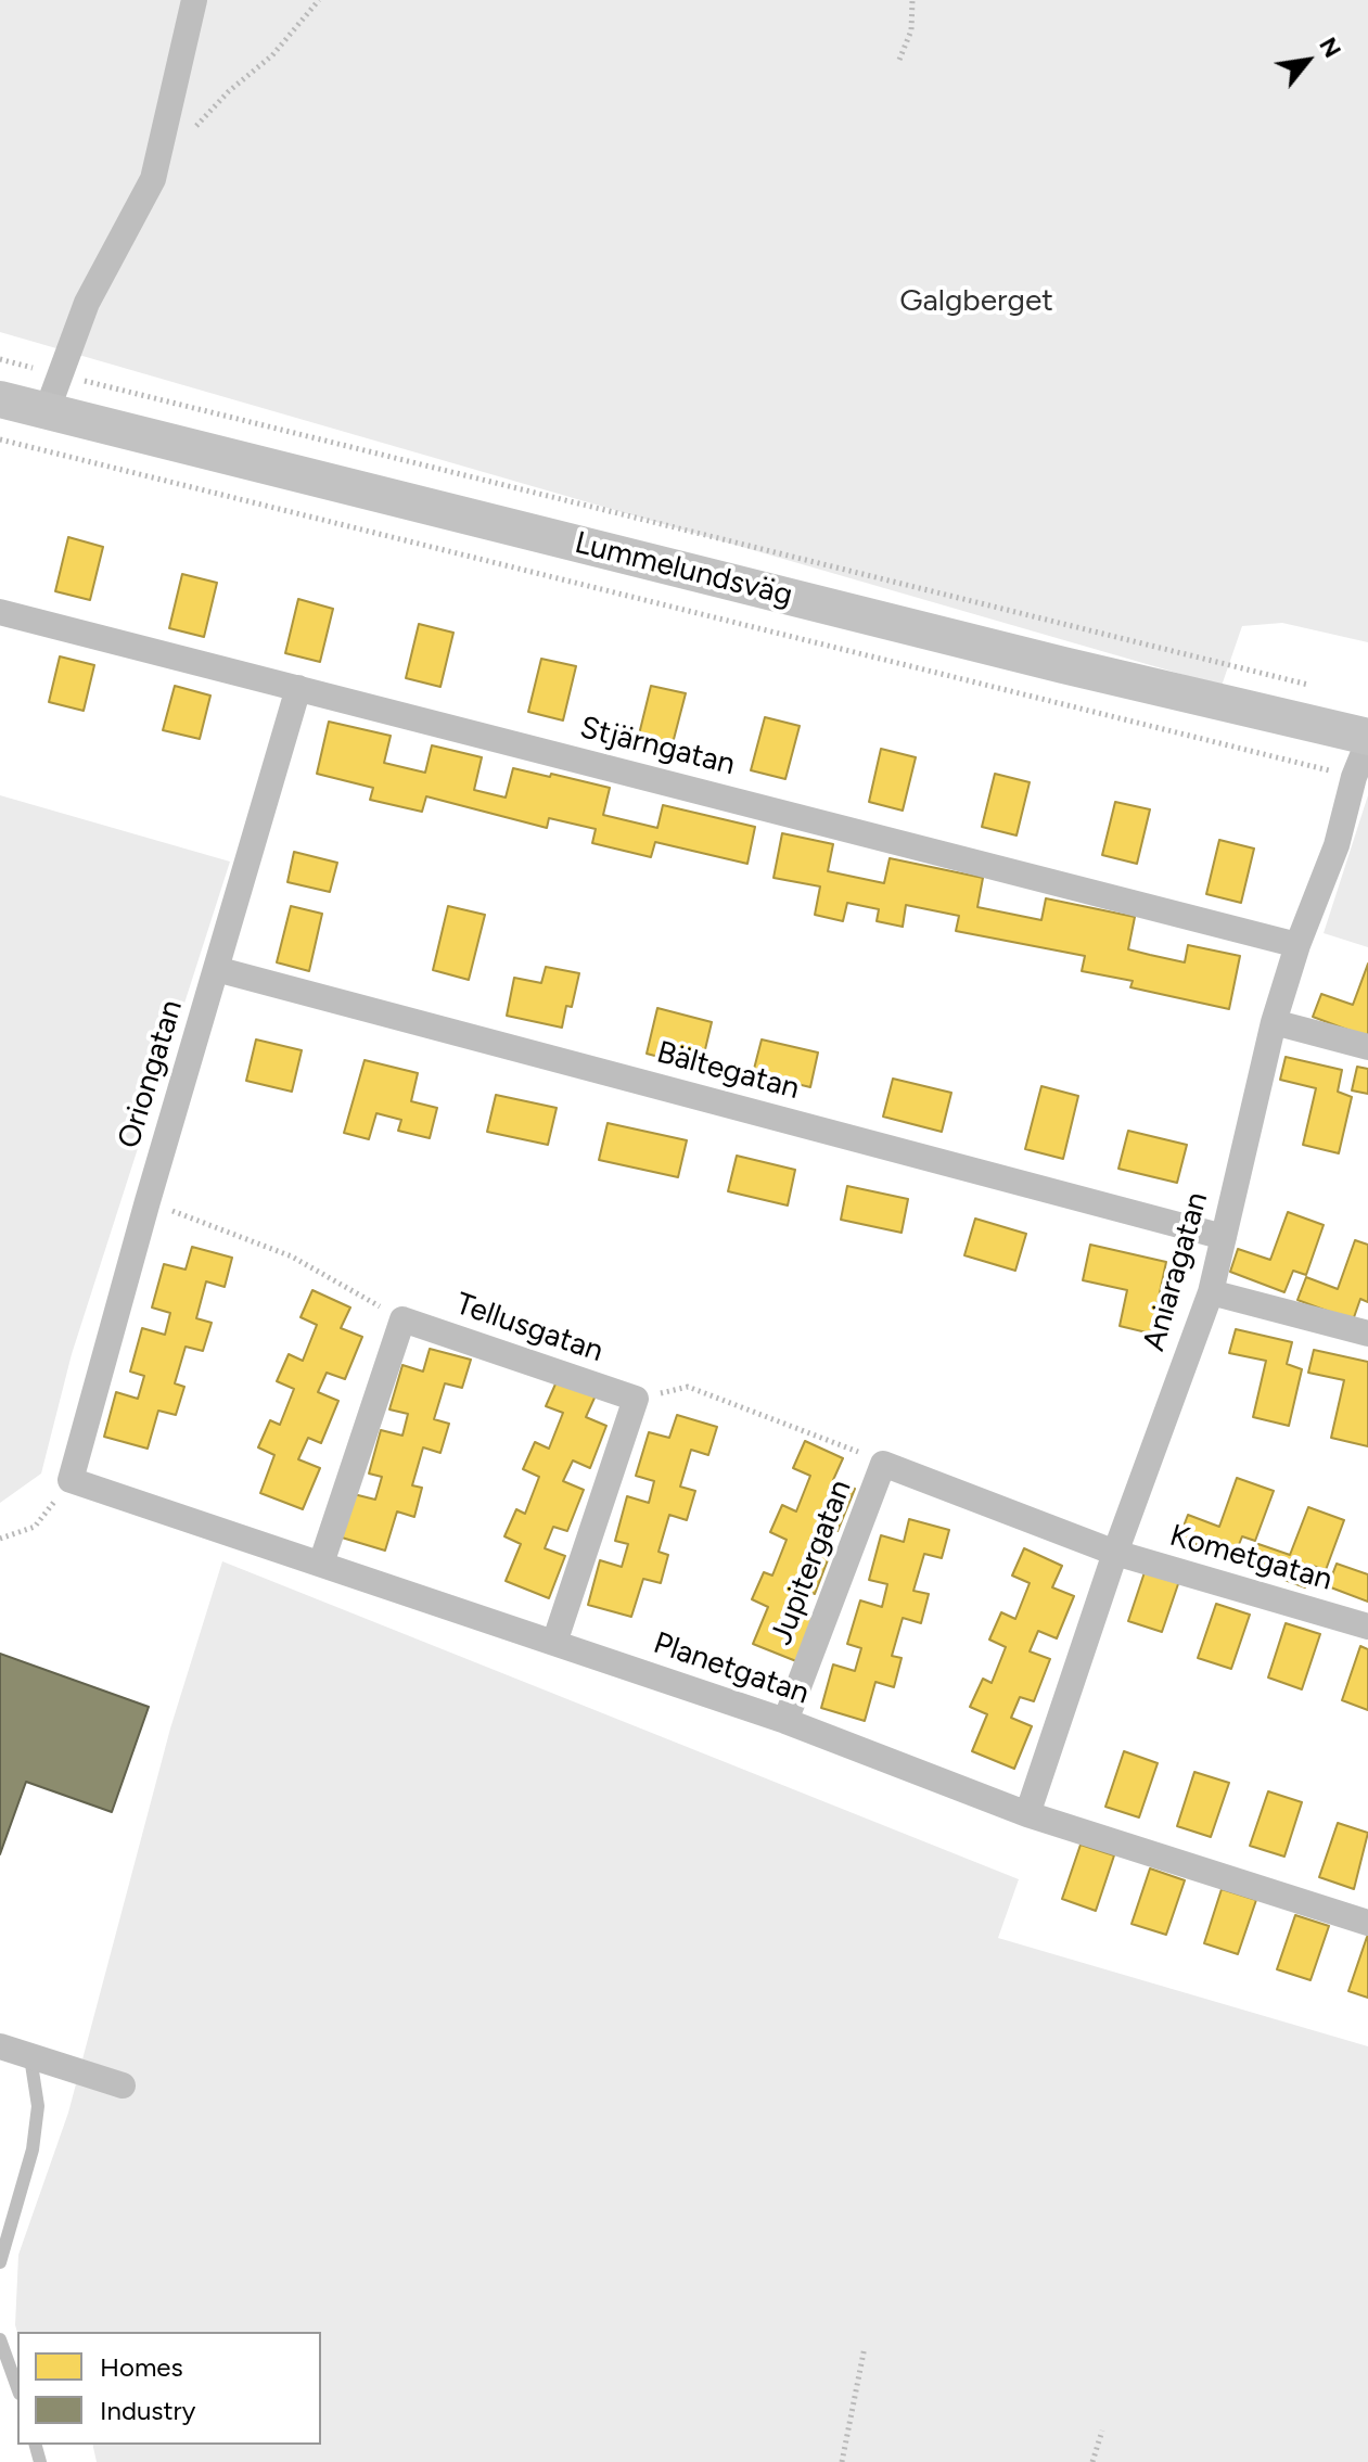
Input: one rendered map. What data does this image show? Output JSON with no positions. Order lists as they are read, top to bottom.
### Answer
{
  "streets": {
    "main road": ["Lummelundsväg"],
    "street": [
      "Stjärngatan",
      "Bältegatan",
      "Oriongatan",
      "Aniaragatan",
      "Tellusgatan",
      "Kometgatan",
      "Jupitergatan",
      "Planetgatan"
    ]
  },
  "crossings": [
    ["Lummelundsväg", "Aniaragatan"],
    ["Stjärngatan", "Oriongatan"],
    ["Stjärngatan", "Aniaragatan"],
    ["Bältegatan", "Oriongatan"],
    ["Bältegatan", "Aniaragatan"],
    ["Oriongatan", "Planetgatan"],
    ["Aniaragatan", "Kometgatan"],
    ["Aniaragatan", "Jupitergatan"],
    ["Aniaragatan", "Planetgatan"],
    ["Kometgatan", "Jupitergatan"],
    ["Jupitergatan", "Planetgatan"]
  ],
  "parks": ["Galgberget"],
  "legend": ["Homes", "Industry"],
  "north": "top right"
}
